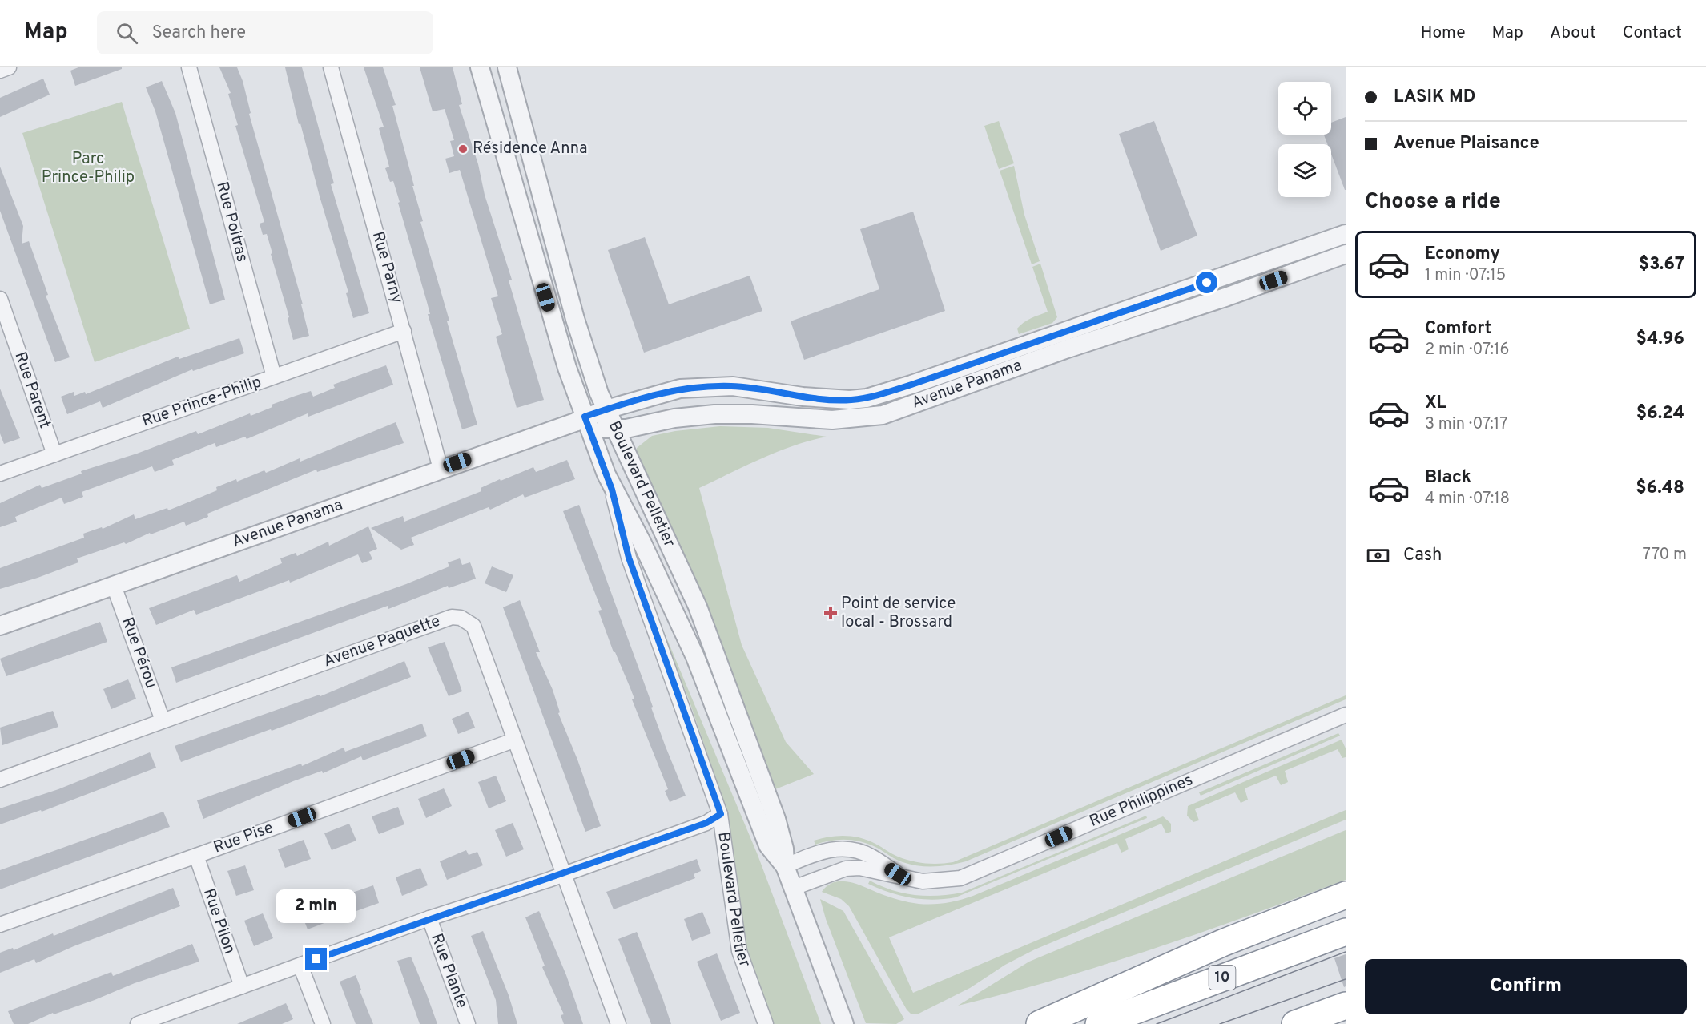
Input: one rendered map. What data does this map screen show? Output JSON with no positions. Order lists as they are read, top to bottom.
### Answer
{
  "streets": {
    "highway": ["10"],
    "street": [
      "Rue Poitras",
      "Rue Parny",
      "Avenue Panama",
      "Rue Parent",
      "Rue Prince-Philip",
      "Boulevard Pelletier",
      "Avenue Paquette",
      "Rue Pérou",
      "Rue Philippines",
      "Rue Pise",
      "Rue Pilon",
      "Rue Plante"
    ]
  },
  "crossings": [
    ["Rue Poitras", "Rue Prince-Philip"],
    ["Rue Parny", "Avenue Panama"],
    ["Rue Parny", "Rue Prince-Philip"],
    ["Avenue Panama", "Boulevard Pelletier"],
    ["Avenue Panama", "Rue Pérou"],
    ["Rue Parent", "Rue Prince-Philip"],
    ["Boulevard Pelletier", "Rue Philippines"],
    ["Avenue Paquette", "Rue Pérou"],
    ["Avenue Paquette", "Rue Pise"],
    ["Rue Pise", "Rue Pilon"]
  ],
  "parks": ["Parc Prince-Philip"],
  "places": {
    "other": ["Résidence Anna"],
    "health": ["Point de service local - Brossard"]
  },
  "page": {
    "header": "Map",
    "search": "Search here",
    "nav": [
      "Home",
      "Map",
      "About",
      "Contact"
    ],
    "banner": ["LASIK MD", "Avenue Plaisance"],
    "heading": "Choose a ride",
    "list": [
      {
        "name": "Economy",
        "note": "1 min · 07:15",
        "value": "$3.67"
      },
      {
        "name": "Comfort",
        "note": "2 min · 07:16",
        "value": "$4.96"
      },
      {
        "name": "XL",
        "note": "3 min · 07:17",
        "value": "$6.24"
      },
      {
        "name": "Black",
        "note": "4 min · 07:18",
        "value": "$6.48"
      }
    ],
    "pay": ["Cash", "770 m"],
    "bubble": "2 min",
    "buttons": "Confirm"
  }
}
